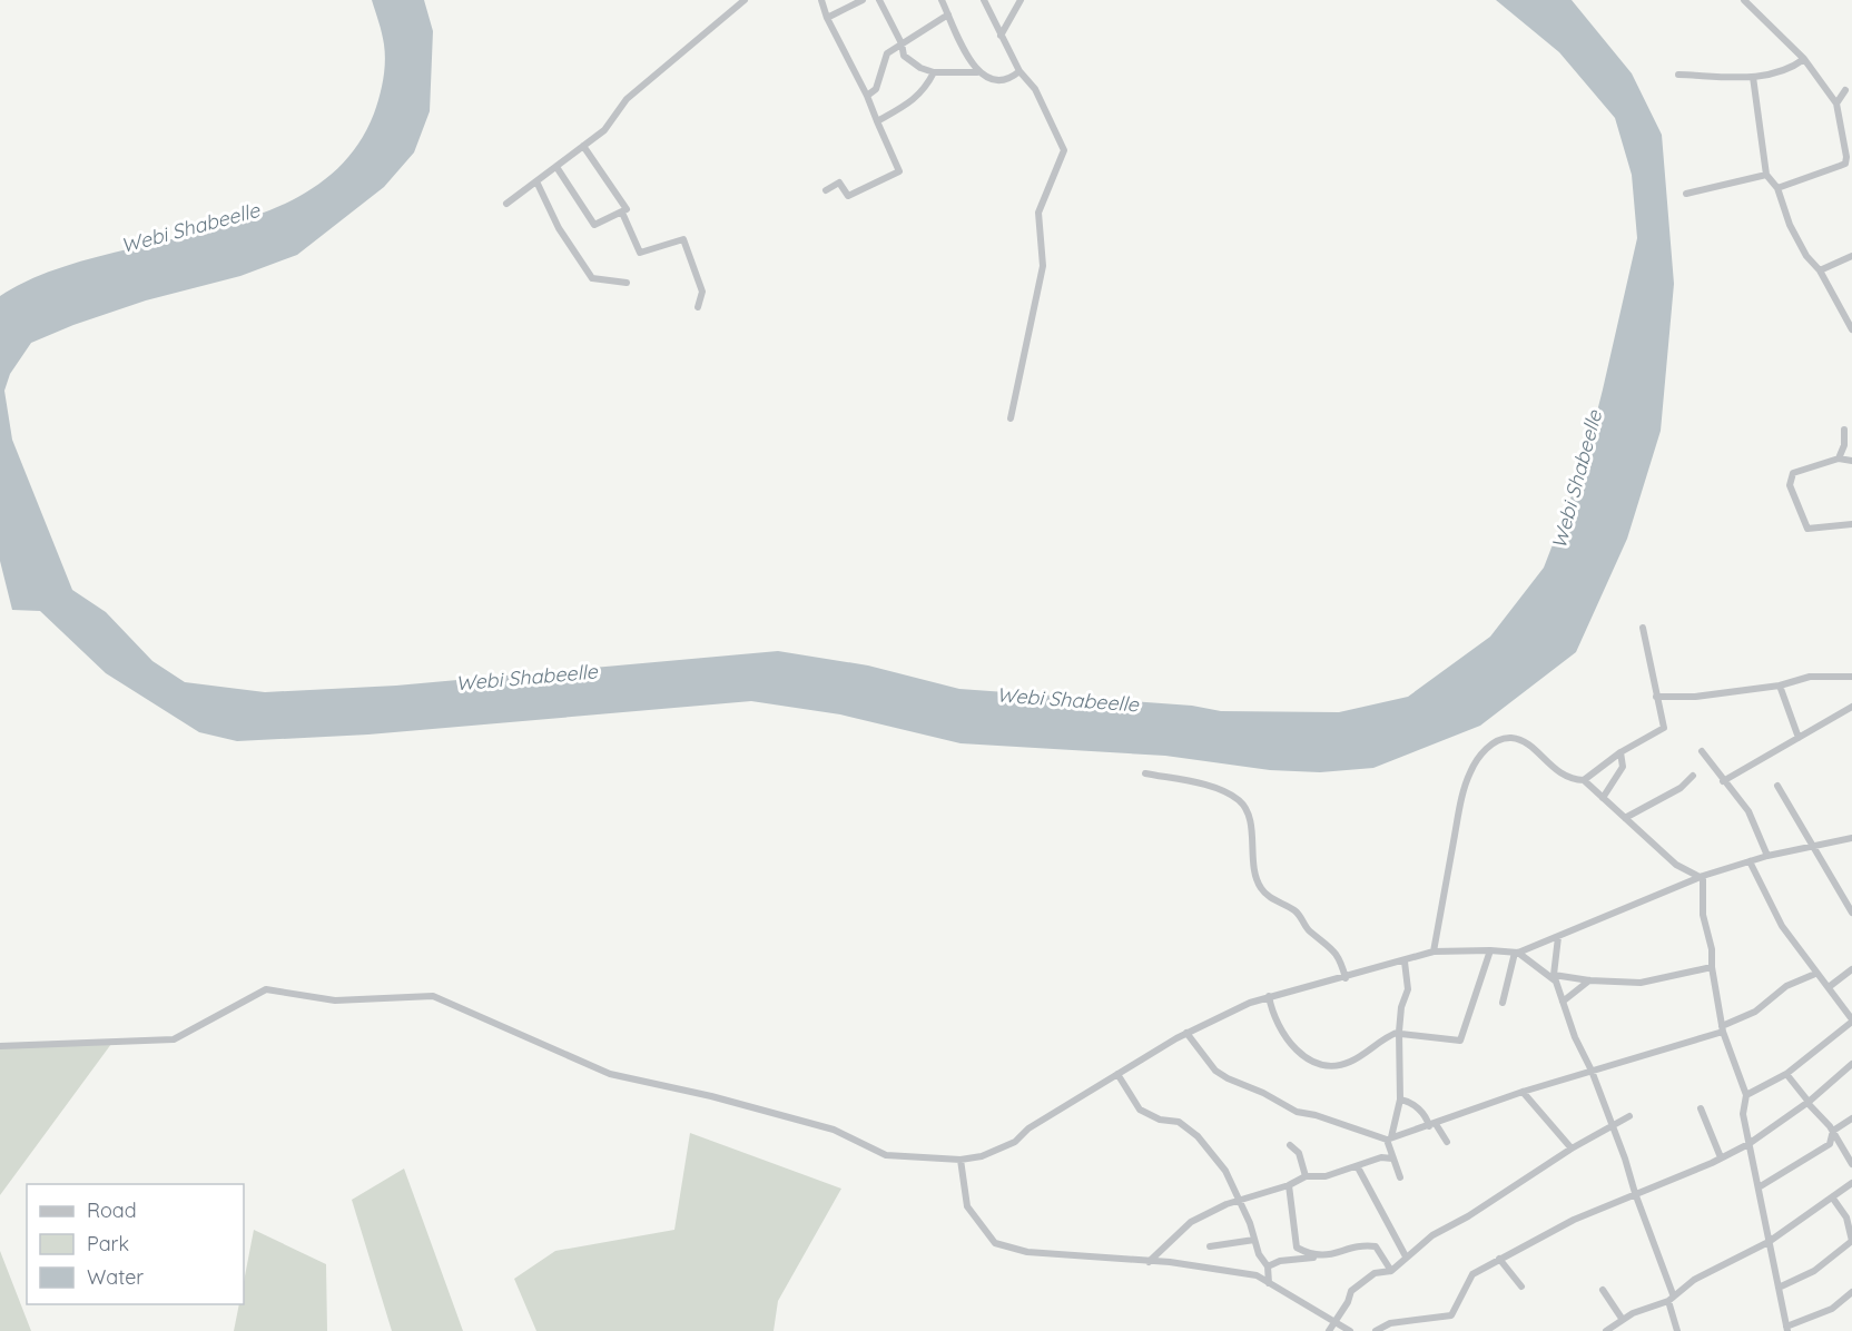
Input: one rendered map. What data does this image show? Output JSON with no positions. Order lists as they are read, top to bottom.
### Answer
{
  "water": ["Webi Shabeelle"],
  "legend": ["Road", "Park", "Water"]
}
